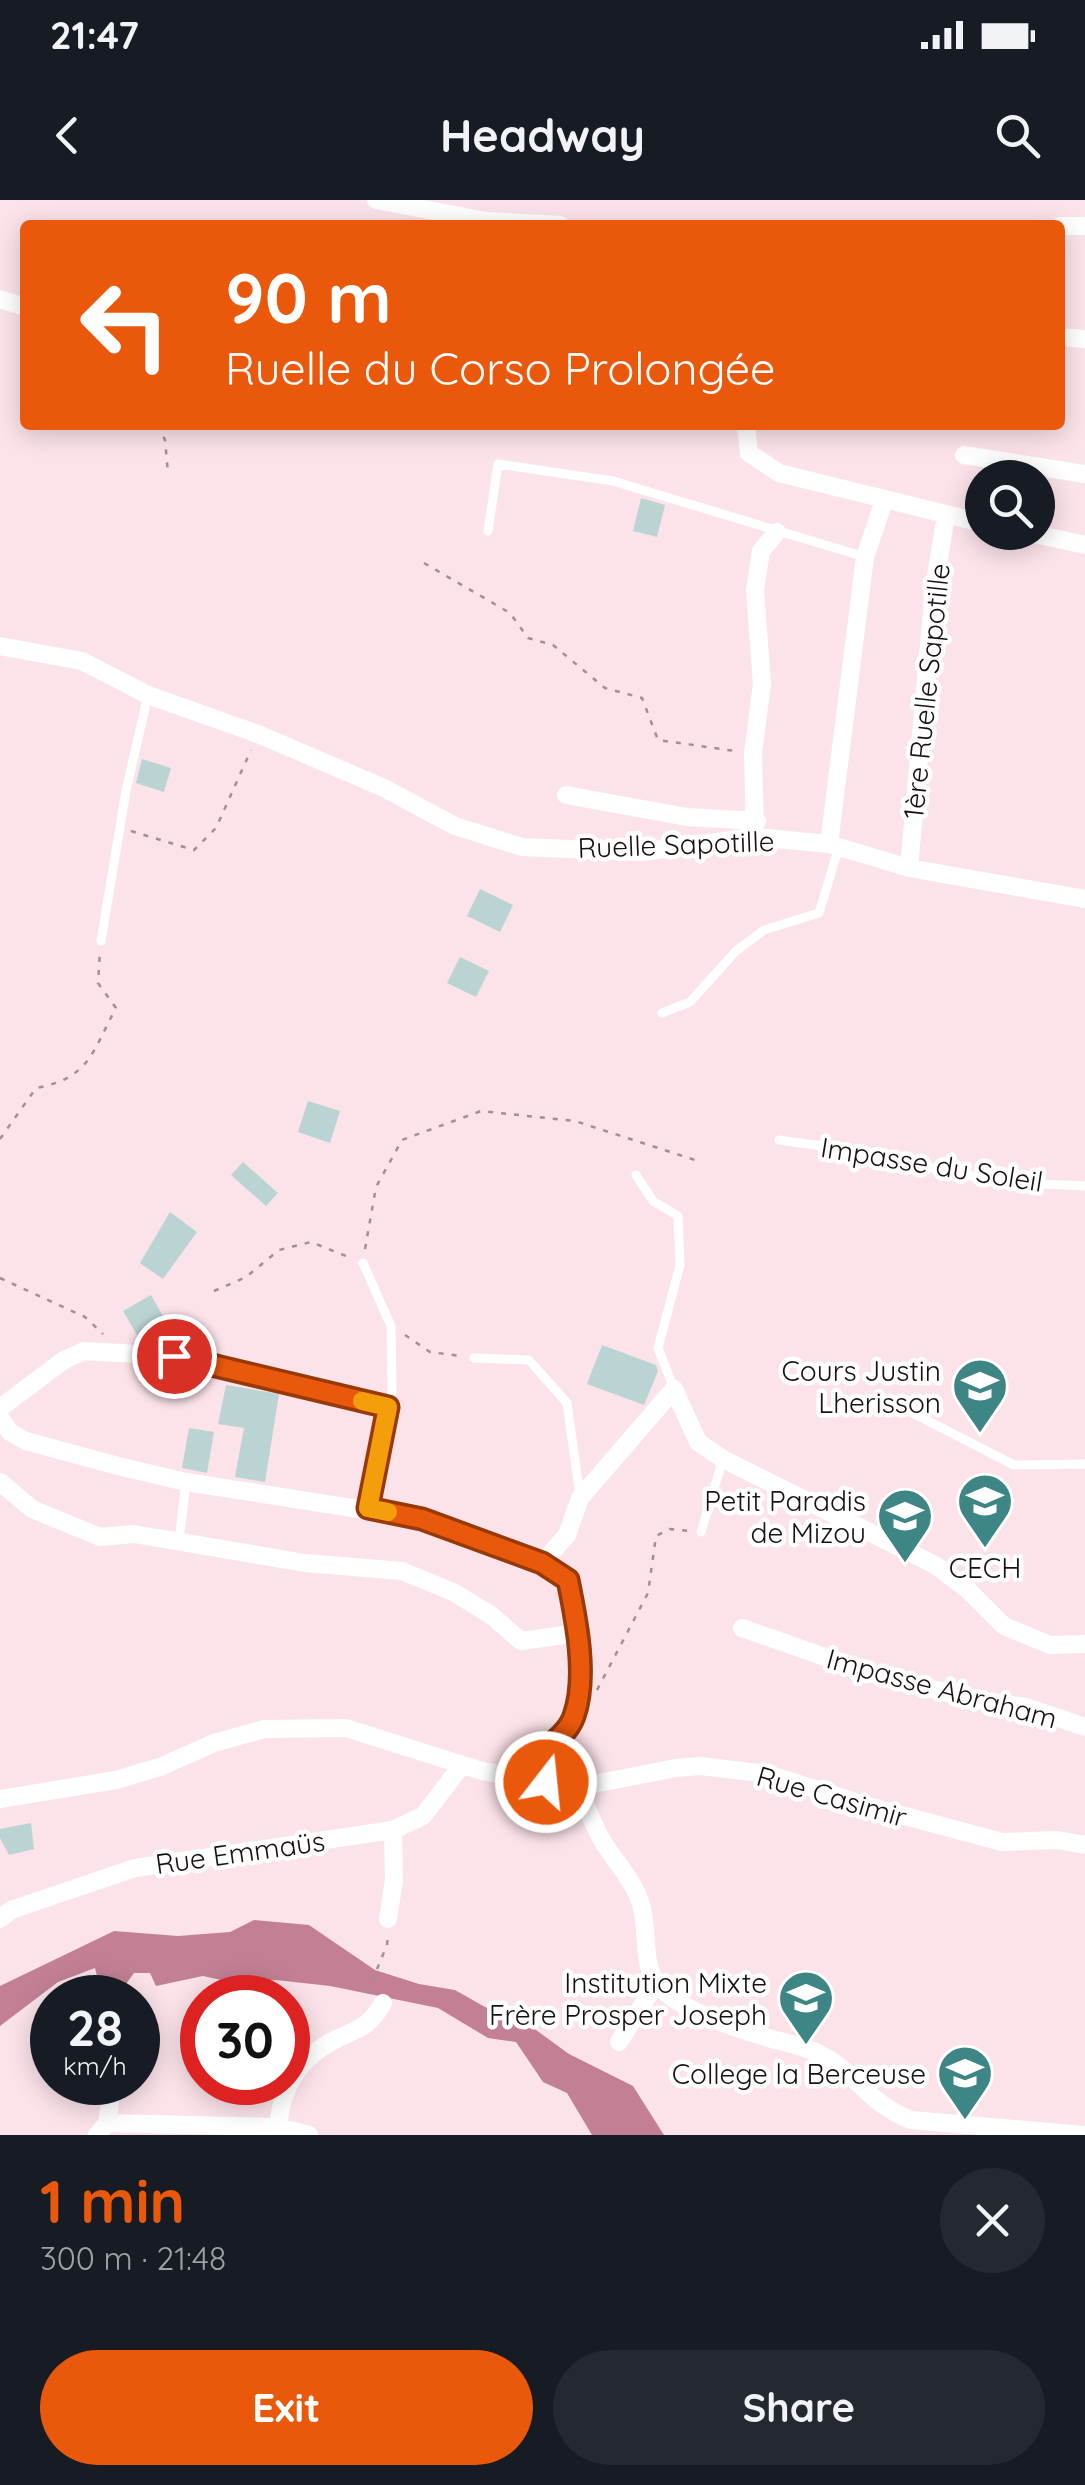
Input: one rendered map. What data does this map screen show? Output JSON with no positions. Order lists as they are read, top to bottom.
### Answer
{
  "streets": {
    "street": [
      "1ère Ruelle Sapotille",
      "Ruelle Sapotille",
      "Impasse Abraham",
      "Rue Casimir",
      "Rue Emmaüs"
    ],
    "lane": ["Impasse du Soleil"]
  },
  "crossings": [
    ["1ère Ruelle Sapotille", "Ruelle Sapotille"],
    ["Rue Casimir", "Rue Emmaüs"]
  ],
  "places": {
    "school or university": [
      "Cours Justin Lherisson",
      "CECH",
      "Petit Paradis de Mizou",
      "Institution Mixte Frère Prosper Joseph",
      "College la Berceuse"
    ]
  },
  "page": {
    "status": "21:47",
    "header": "Headway",
    "turn": ["90 m", "Ruelle du Corso Prolongée"],
    "speed": "28 km/h",
    "limit": "30",
    "heading": ["1 min", "300 m · 21:48"],
    "buttons": ["Exit", "Share"]
  }
}
